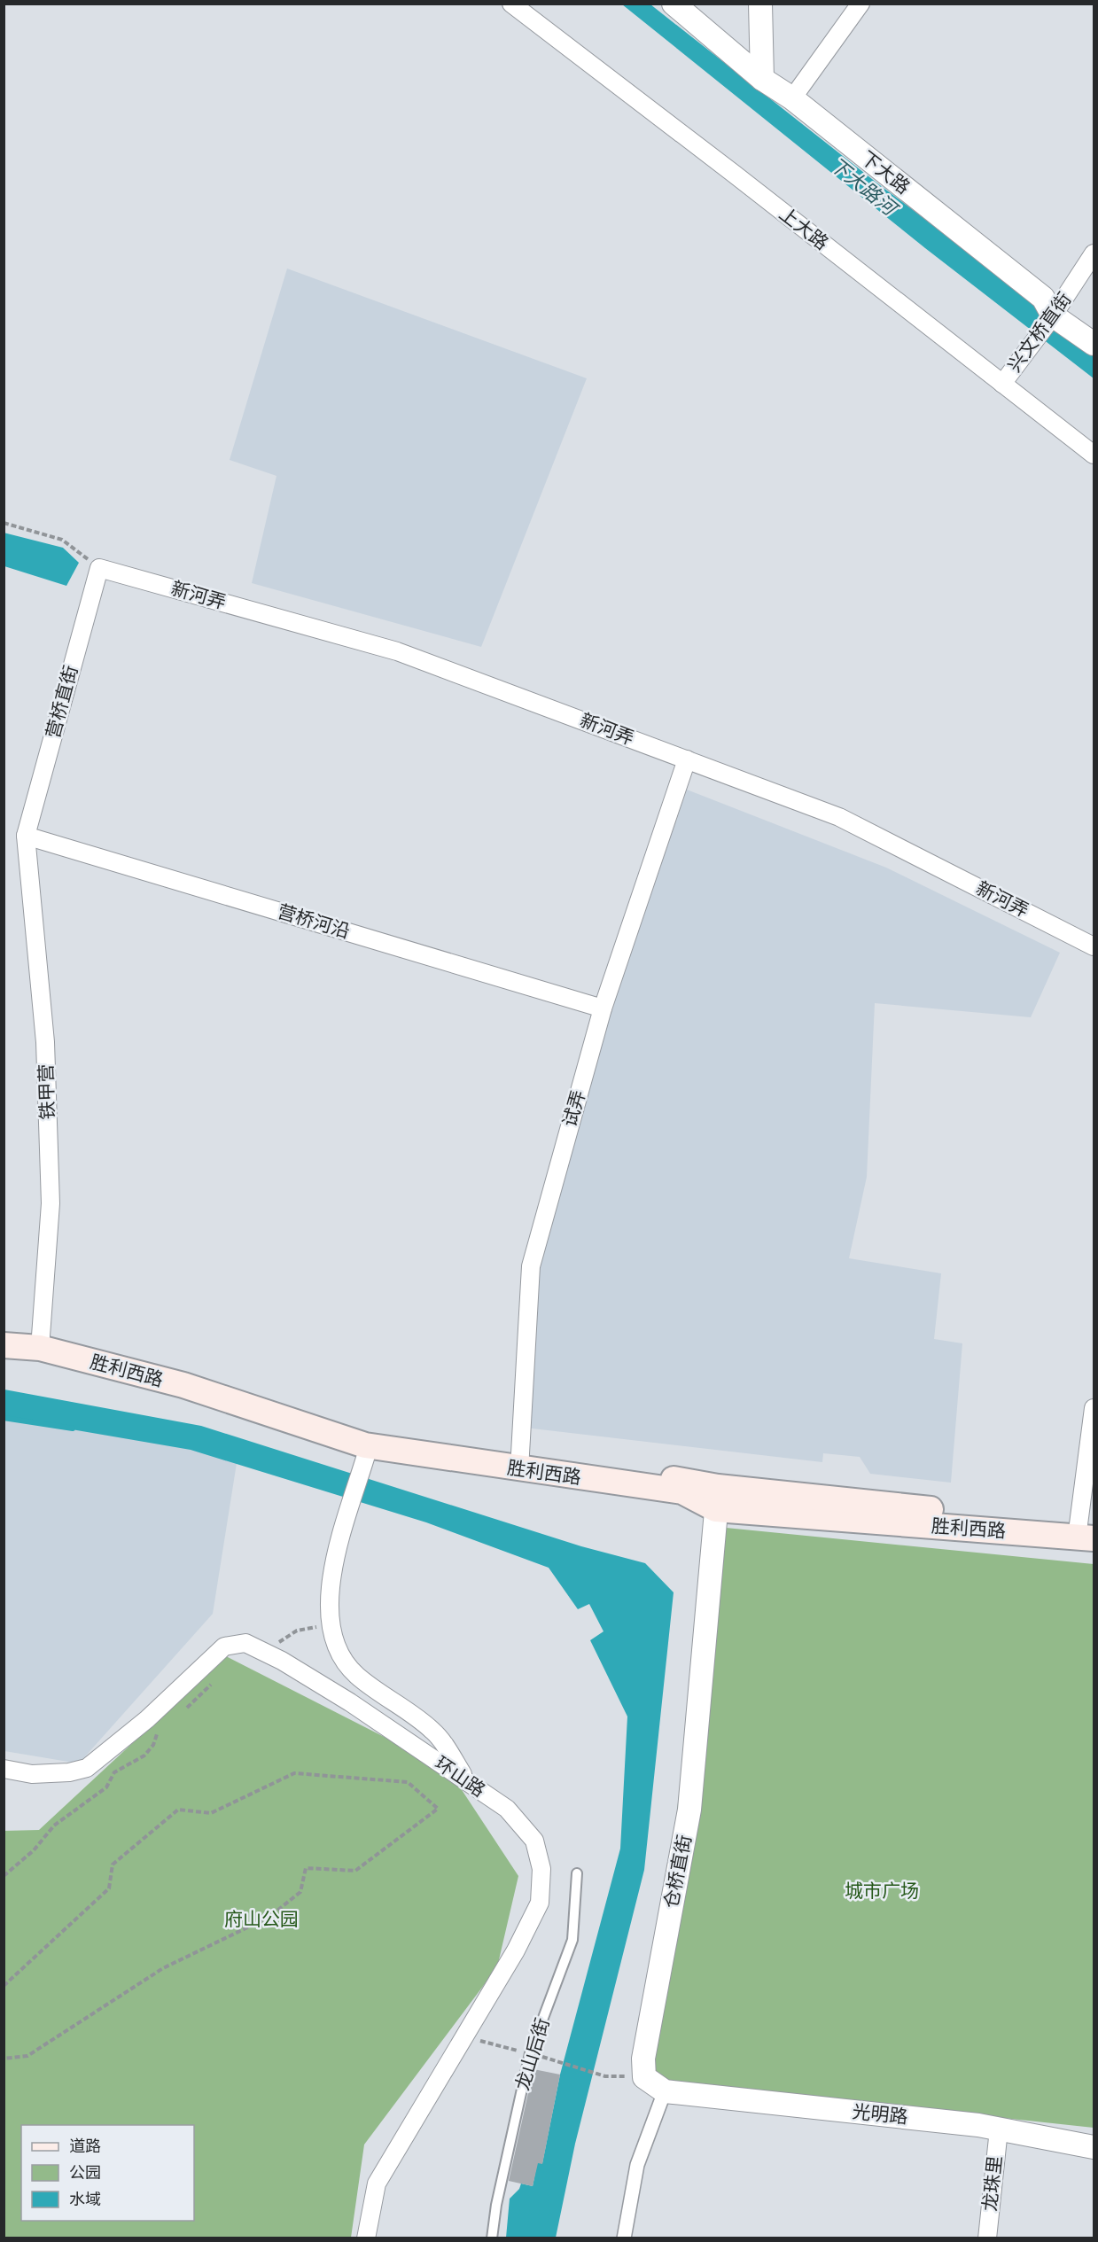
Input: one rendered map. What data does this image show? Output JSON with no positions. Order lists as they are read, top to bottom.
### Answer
{
  "streets": {
    "main road": ["胜利西路"],
    "street": [
      "下大路",
      "上大路",
      "兴文桥直街",
      "新河弄",
      "营桥直街",
      "营桥河沿",
      "铁甲营",
      "试弄",
      "环山路",
      "仓桥直街",
      "光明路",
      "龙珠里"
    ],
    "lane": ["龙山后街"]
  },
  "crossings": [
    ["下大路", "兴文桥直街"],
    ["上大路", "兴文桥直街"],
    ["新河弄", "营桥直街"],
    ["新河弄", "试弄"],
    ["营桥直街", "营桥河沿"],
    ["营桥直街", "铁甲营"],
    ["营桥河沿", "铁甲营"],
    ["营桥河沿", "试弄"],
    ["铁甲营", "胜利西路"],
    ["试弄", "胜利西路"],
    ["胜利西路", "仓桥直街"],
    ["仓桥直街", "光明路"],
    ["光明路", "龙珠里"]
  ],
  "water": ["下大路河"],
  "parks": ["城市广场", "府山公园"],
  "legend": ["道路", "公园", "水域"]
}
